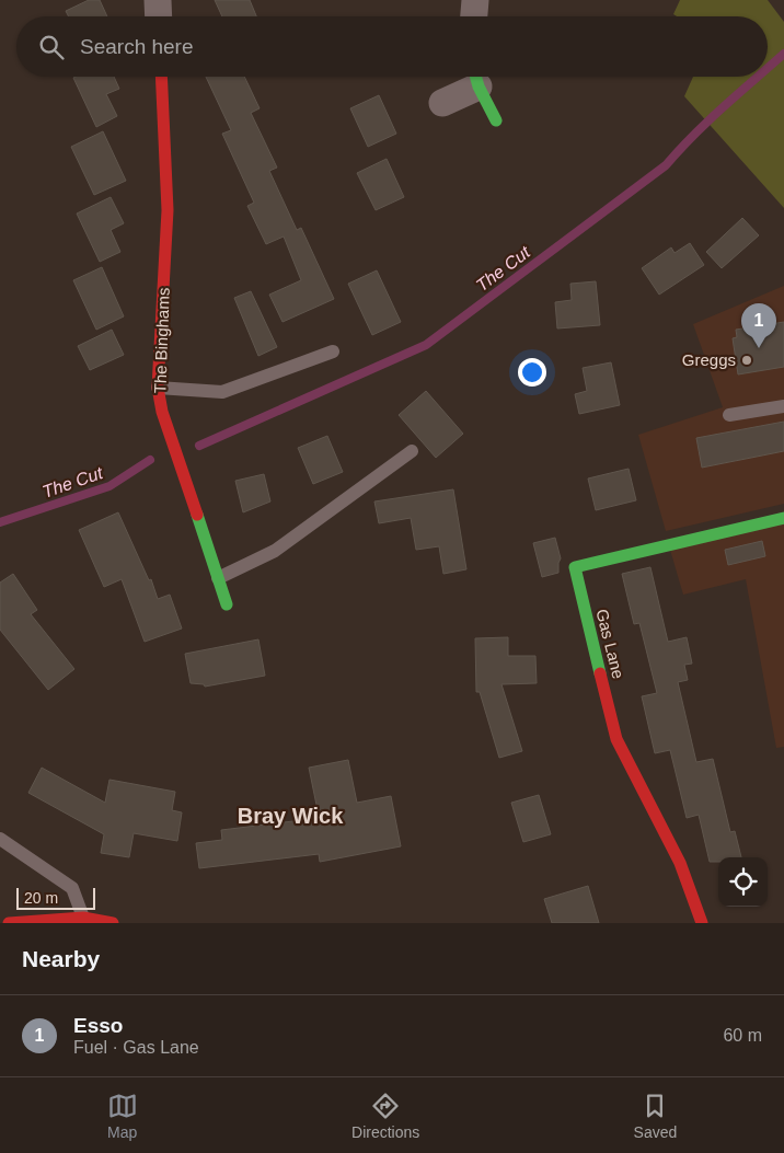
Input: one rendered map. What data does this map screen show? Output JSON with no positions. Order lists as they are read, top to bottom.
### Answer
{
  "streets": {
    "street": ["The Binghams", "Gas Lane"]
  },
  "districts": ["Bray Wick"],
  "water": ["The Cut"],
  "places": ["Greggs"],
  "scale_bar": "20 m",
  "page": {
    "search": "Search here",
    "pins": "1",
    "scale": "20 m",
    "heading": "Nearby",
    "list": [
      {
        "mark": "1",
        "name": "Esso",
        "note": "Fuel · Gas Lane",
        "value": "60 m"
      }
    ],
    "nav": ["Map", "Directions", "Saved"]
  }
}
